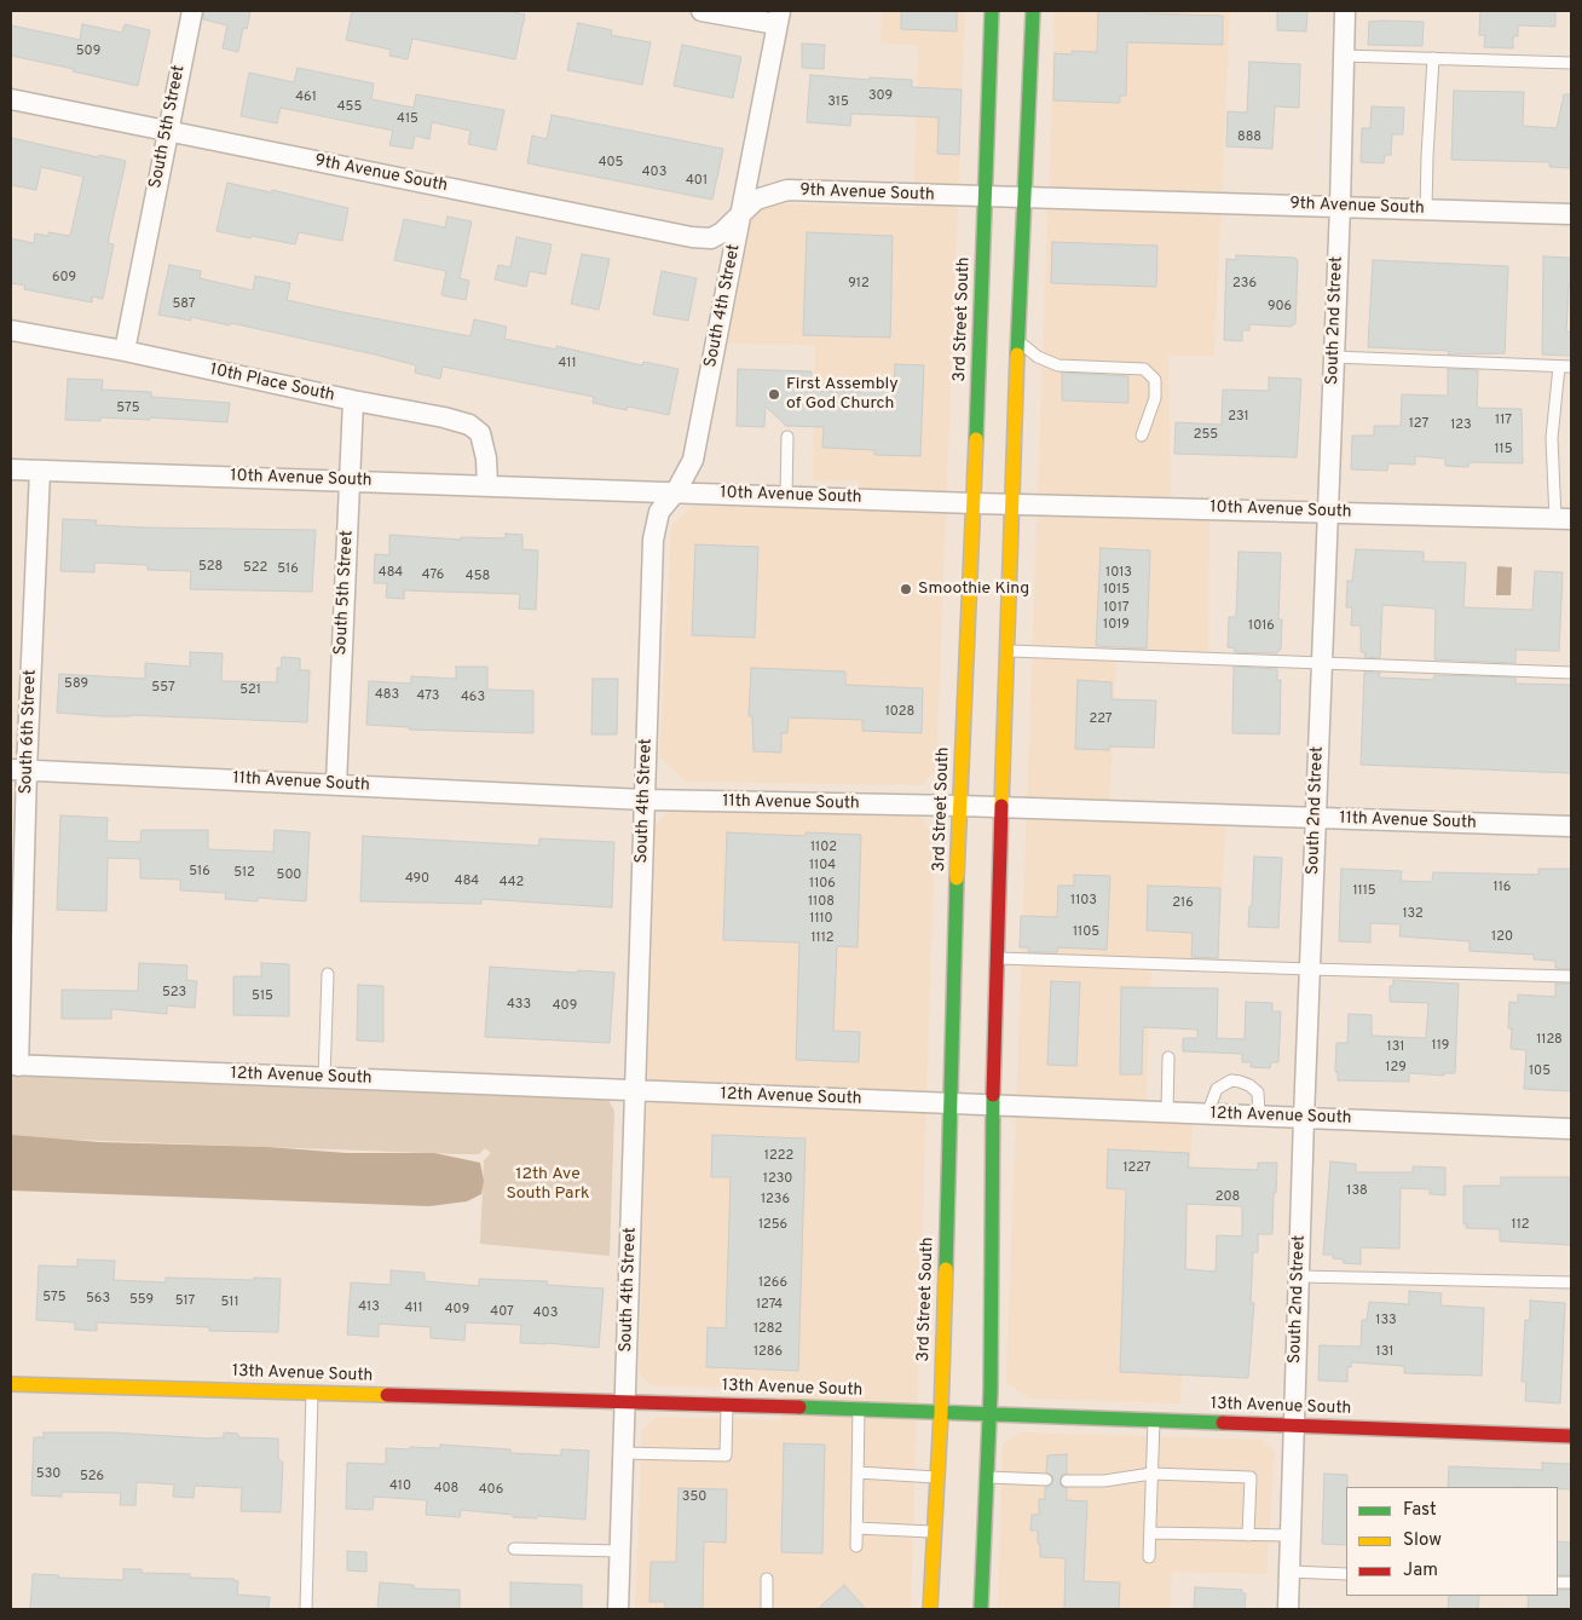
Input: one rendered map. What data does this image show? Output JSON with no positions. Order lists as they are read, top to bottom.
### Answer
{
  "streets": {
    "main road": ["3rd Street South", "13th Avenue South"],
    "street": [
      "South 5th Street",
      "9th Avenue South",
      "South 4th Street",
      "South 2nd Street",
      "10th Place South",
      "10th Avenue South",
      "South 6th Street",
      "11th Avenue South",
      "12th Avenue South"
    ]
  },
  "crossings": [
    ["South 5th Street", "9th Avenue South"],
    ["South 5th Street", "10th Place South"],
    ["South 5th Street", "10th Avenue South"],
    ["South 5th Street", "11th Avenue South"],
    ["9th Avenue South", "South 4th Street"],
    ["9th Avenue South", "3rd Street South"],
    ["9th Avenue South", "South 2nd Street"],
    ["South 4th Street", "10th Avenue South"],
    ["South 4th Street", "11th Avenue South"],
    ["South 4th Street", "12th Avenue South"],
    ["South 4th Street", "13th Avenue South"],
    ["3rd Street South", "10th Avenue South"],
    ["3rd Street South", "11th Avenue South"],
    ["3rd Street South", "12th Avenue South"],
    ["3rd Street South", "13th Avenue South"],
    ["South 2nd Street", "10th Avenue South"],
    ["South 2nd Street", "11th Avenue South"],
    ["South 2nd Street", "12th Avenue South"],
    ["South 2nd Street", "13th Avenue South"],
    ["10th Place South", "10th Avenue South"],
    ["10th Avenue South", "South 6th Street"],
    ["South 6th Street", "11th Avenue South"],
    ["South 6th Street", "12th Avenue South"]
  ],
  "parks": ["12th Ave South Park"],
  "places": ["First Assembly of God Church", "Smoothie King"],
  "house_numbers": [
    "509",
    "309",
    "461",
    "315",
    "455",
    "415",
    "888",
    "405",
    "403",
    "401",
    "609",
    "912",
    "236",
    "587",
    "906",
    "411",
    "575",
    "231",
    "117",
    "127",
    "123",
    "255",
    "115",
    "528",
    "522",
    "516",
    "484",
    "1013",
    "476",
    "458",
    "1015",
    "1017",
    "1019",
    "1016",
    "589",
    "557",
    "521",
    "483",
    "473",
    "463",
    "1028",
    "227",
    "1102",
    "1104",
    "516",
    "512",
    "500",
    "490",
    "484",
    "442",
    "1106",
    "116",
    "1115",
    "1103",
    "1108",
    "216",
    "132",
    "1110",
    "1105",
    "120",
    "1112",
    "523",
    "515",
    "433",
    "409",
    "1128",
    "119",
    "131",
    "129",
    "105",
    "1222",
    "1227",
    "1230",
    "138",
    "208",
    "1236",
    "1256",
    "112",
    "1266",
    "575",
    "563",
    "559",
    "517",
    "511",
    "1274",
    "413",
    "411",
    "409",
    "407",
    "403",
    "133",
    "1282",
    "1286",
    "131",
    "530",
    "526",
    "410",
    "408",
    "406",
    "350"
  ],
  "legend": ["Fast", "Slow", "Jam"]
}
